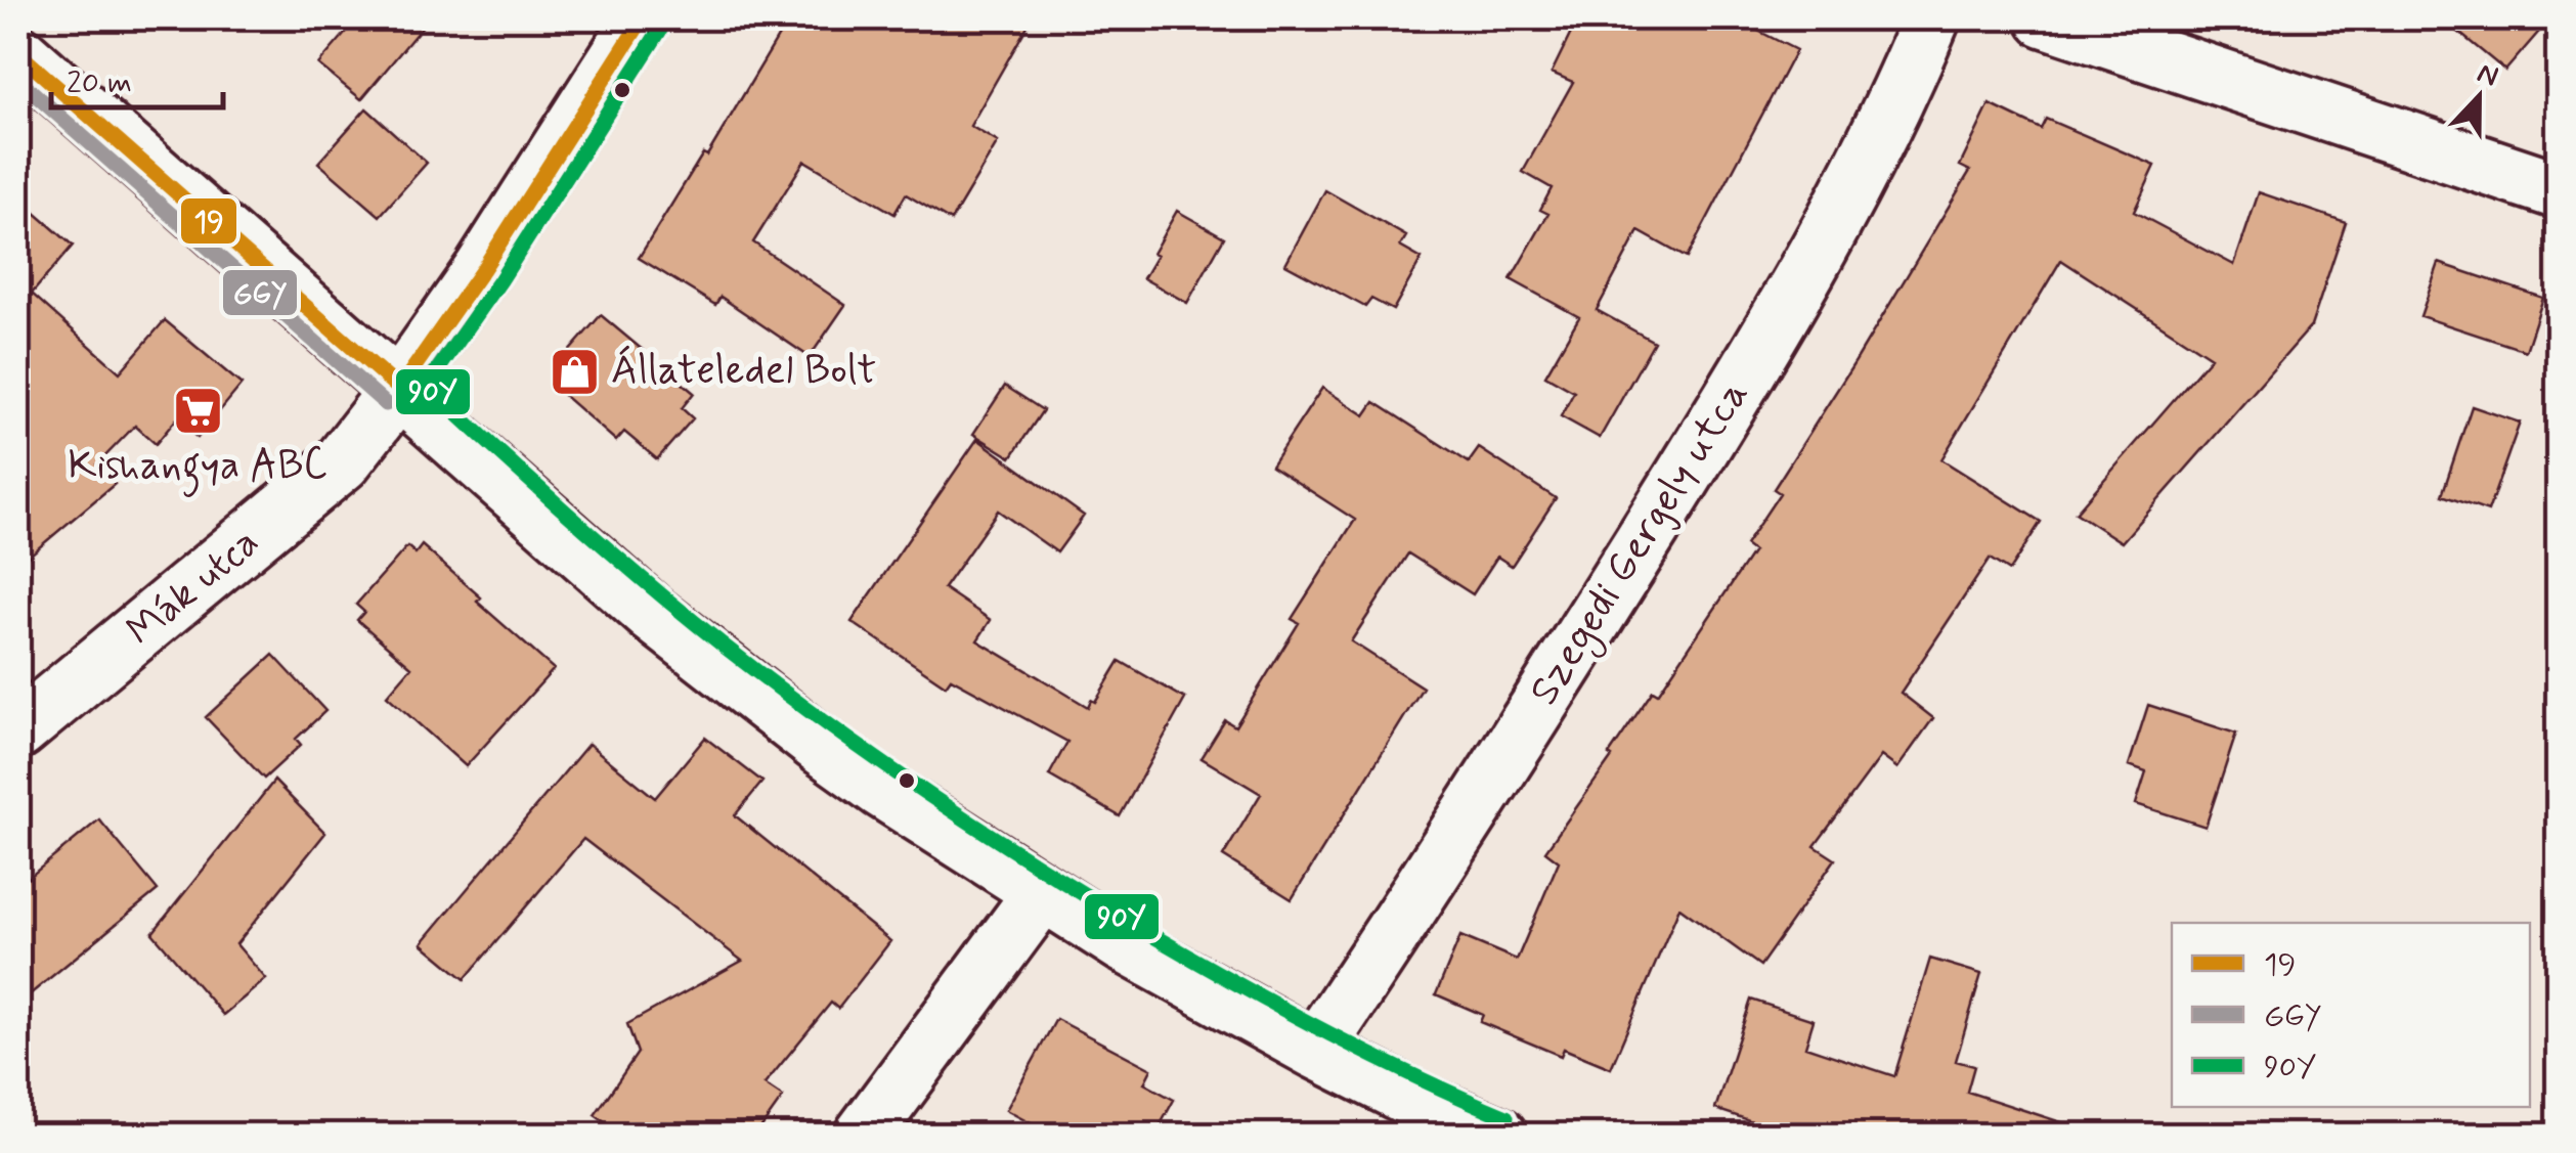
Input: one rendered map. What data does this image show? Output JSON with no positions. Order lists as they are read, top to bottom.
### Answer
{
  "streets": {
    "street": ["Szegedi Gergely utca", "Mák utca"]
  },
  "places": {
    "shop": ["Állateledel Bolt"],
    "supermarket": ["Kishangya ABC"]
  },
  "lines": ["transit line 19", "transit line GGY", "transit line 90Y"],
  "legend": ["19", "GGY", "90Y"],
  "scale_bar": "20 m",
  "north": "top"
}
